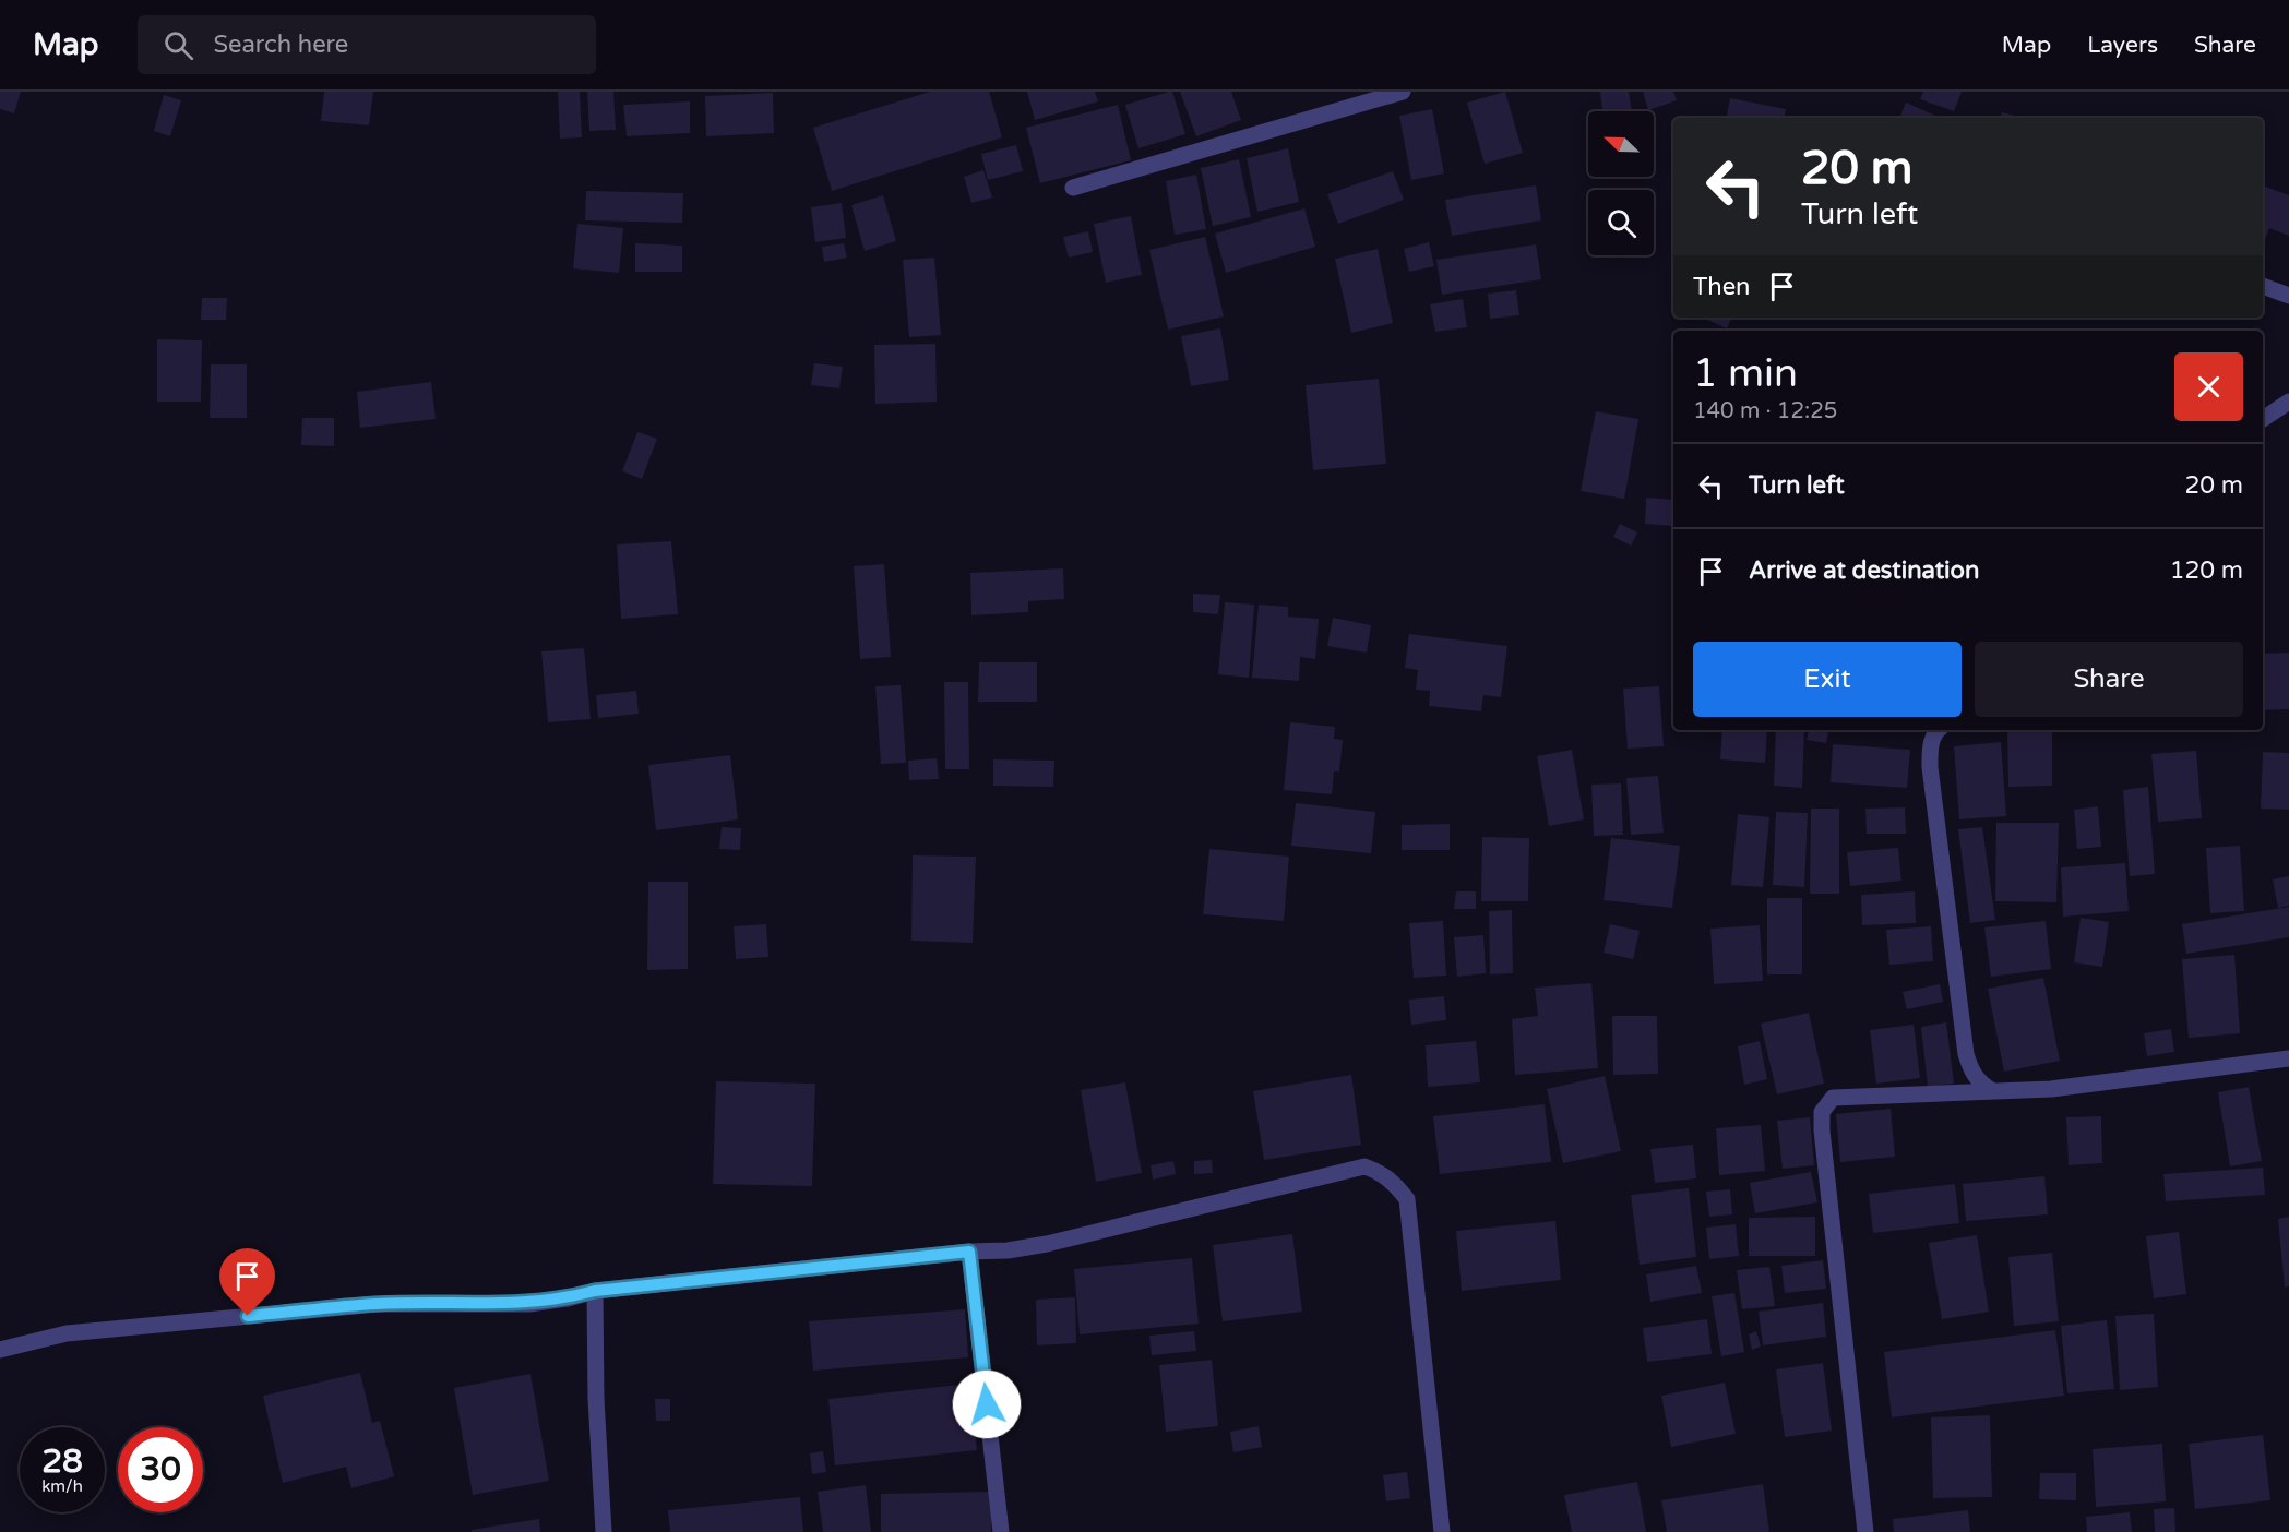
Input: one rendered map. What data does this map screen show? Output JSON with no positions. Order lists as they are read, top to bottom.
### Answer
{
  "north": "top left",
  "page": {
    "header": "Map",
    "search": "Search here",
    "nav": ["Map", "Layers", "Share"],
    "turn": ["20 m", "Turn left"],
    "then": "Then",
    "heading": ["1 min", "140 m · 12:25"],
    "list": [
      {
        "name": "Turn left",
        "value": "20 m"
      },
      {
        "name": "Arrive at destination",
        "value": "120 m"
      }
    ],
    "buttons": ["Exit", "Share"],
    "speed": "28 km/h",
    "limit": "30"
  }
}
